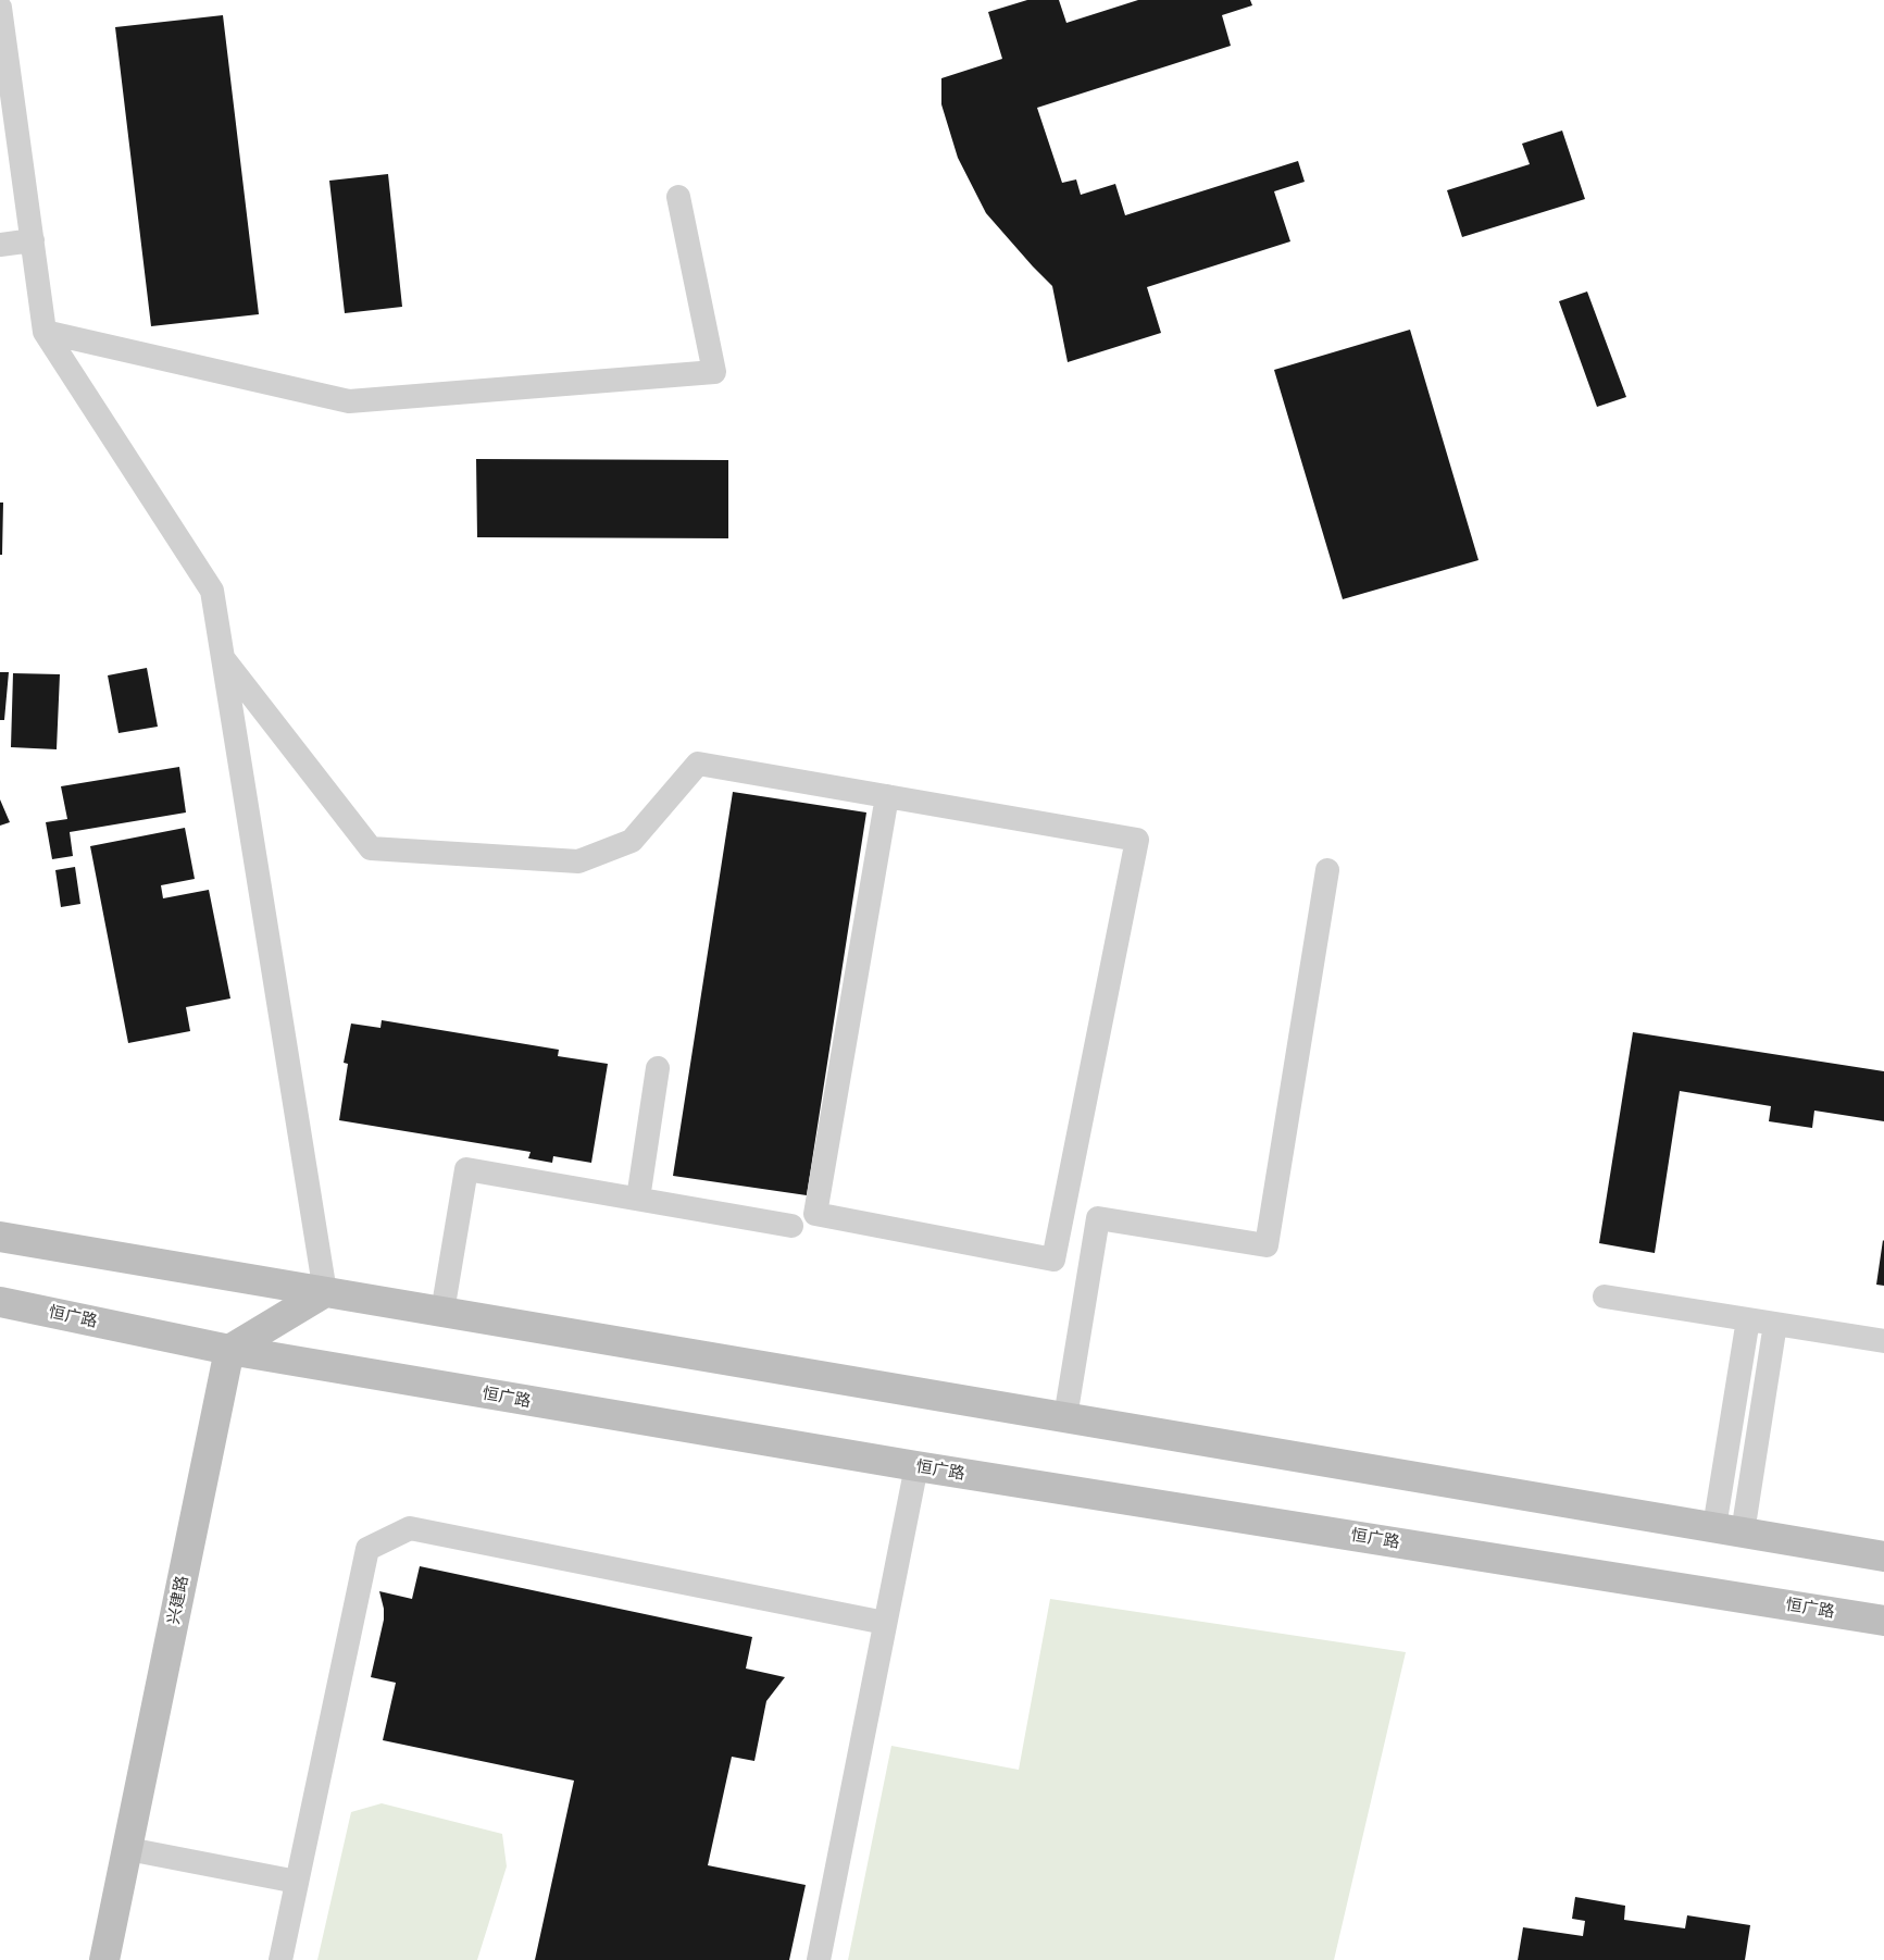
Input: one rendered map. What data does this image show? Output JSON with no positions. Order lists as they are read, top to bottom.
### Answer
{
  "streets": {
    "street": ["恒广路", "兴建路"]
  },
  "crossings": [
    ["恒广路", "兴建路"]
  ]
}
